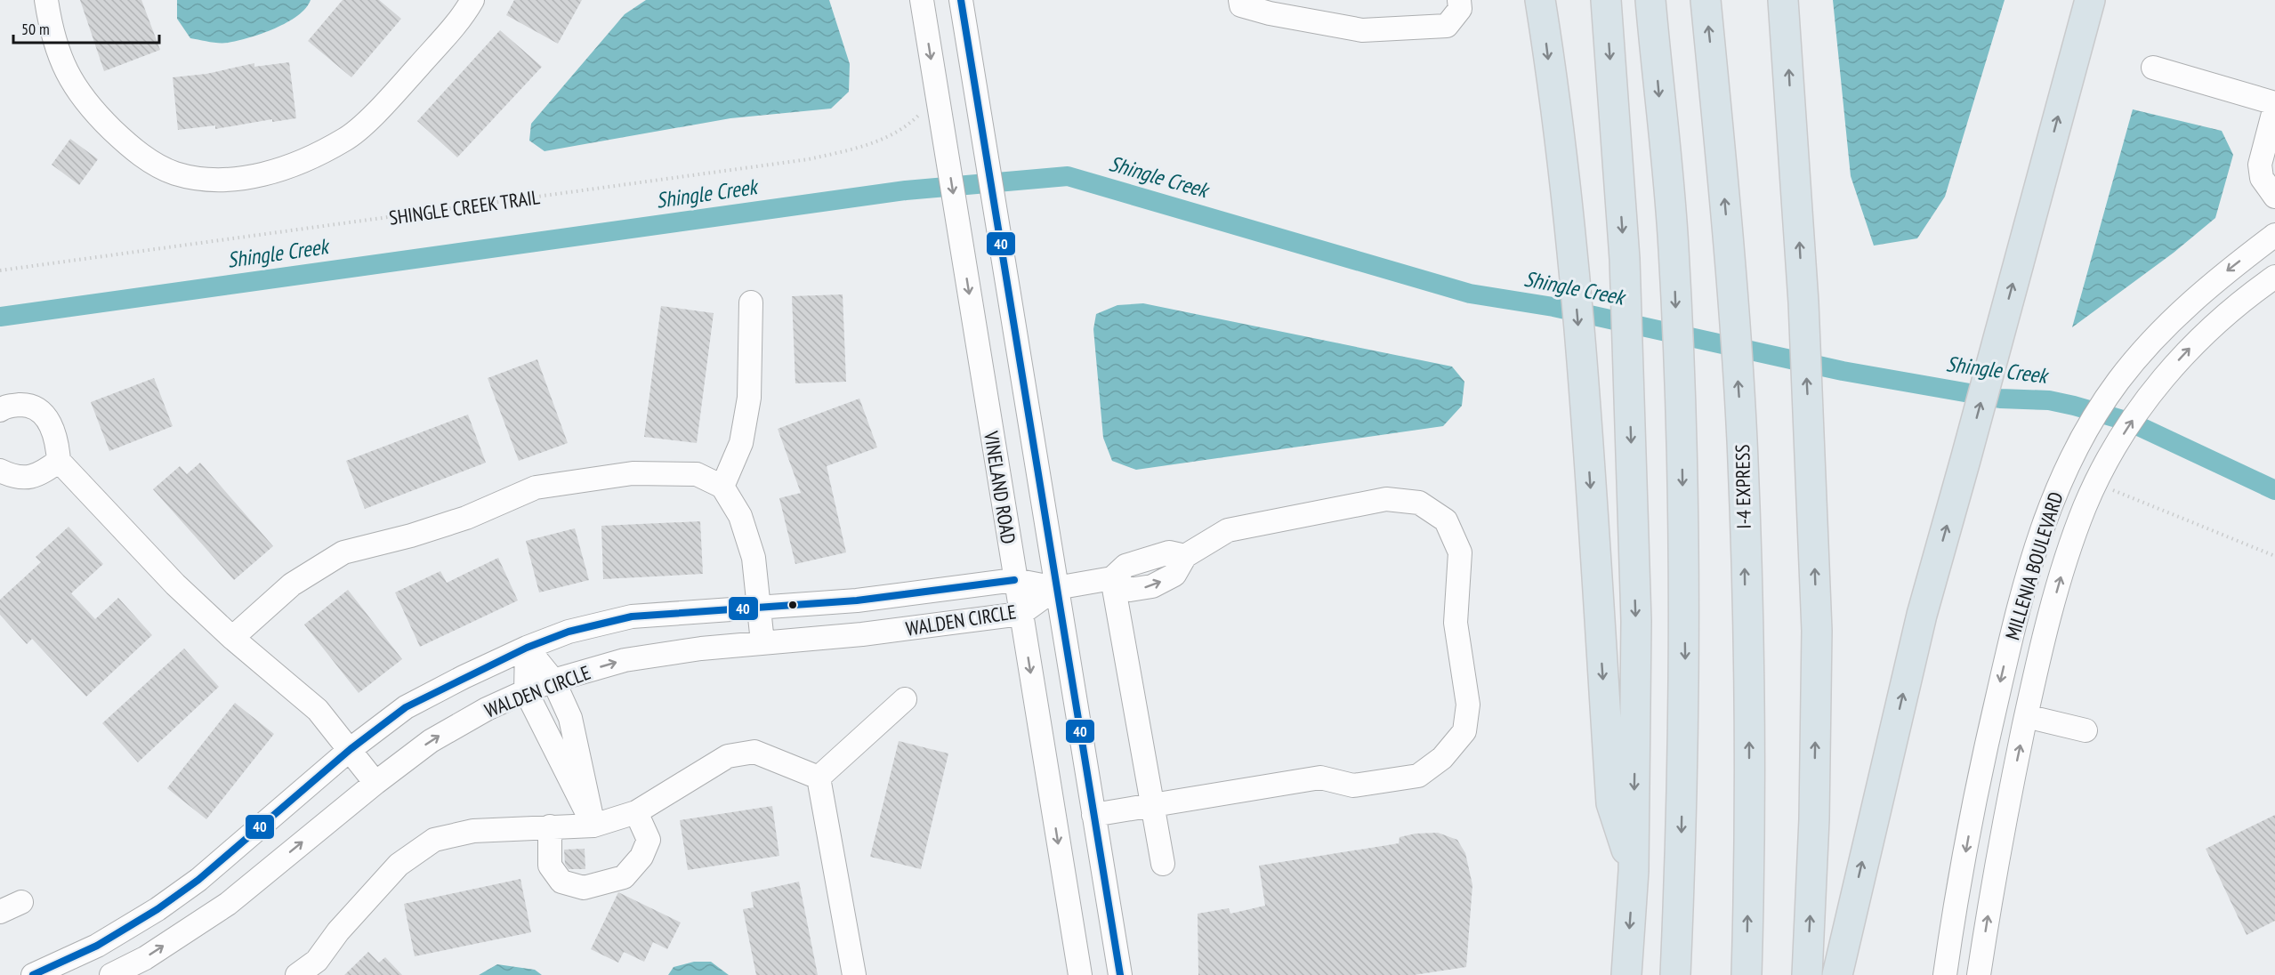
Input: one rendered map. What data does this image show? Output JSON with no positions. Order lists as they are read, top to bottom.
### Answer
{
  "streets": {
    "highway": ["I-4 EXPRESS"],
    "street": ["VINELAND ROAD", "MILLENIA BOULEVARD", "WALDEN CIRCLE"],
    "path": ["SHINGLE CREEK TRAIL"]
  },
  "crossings": [
    ["VINELAND ROAD", "WALDEN CIRCLE"]
  ],
  "water": ["Shingle Creek"],
  "lines": ["transit line 40"],
  "scale_bar": "50 m"
}
